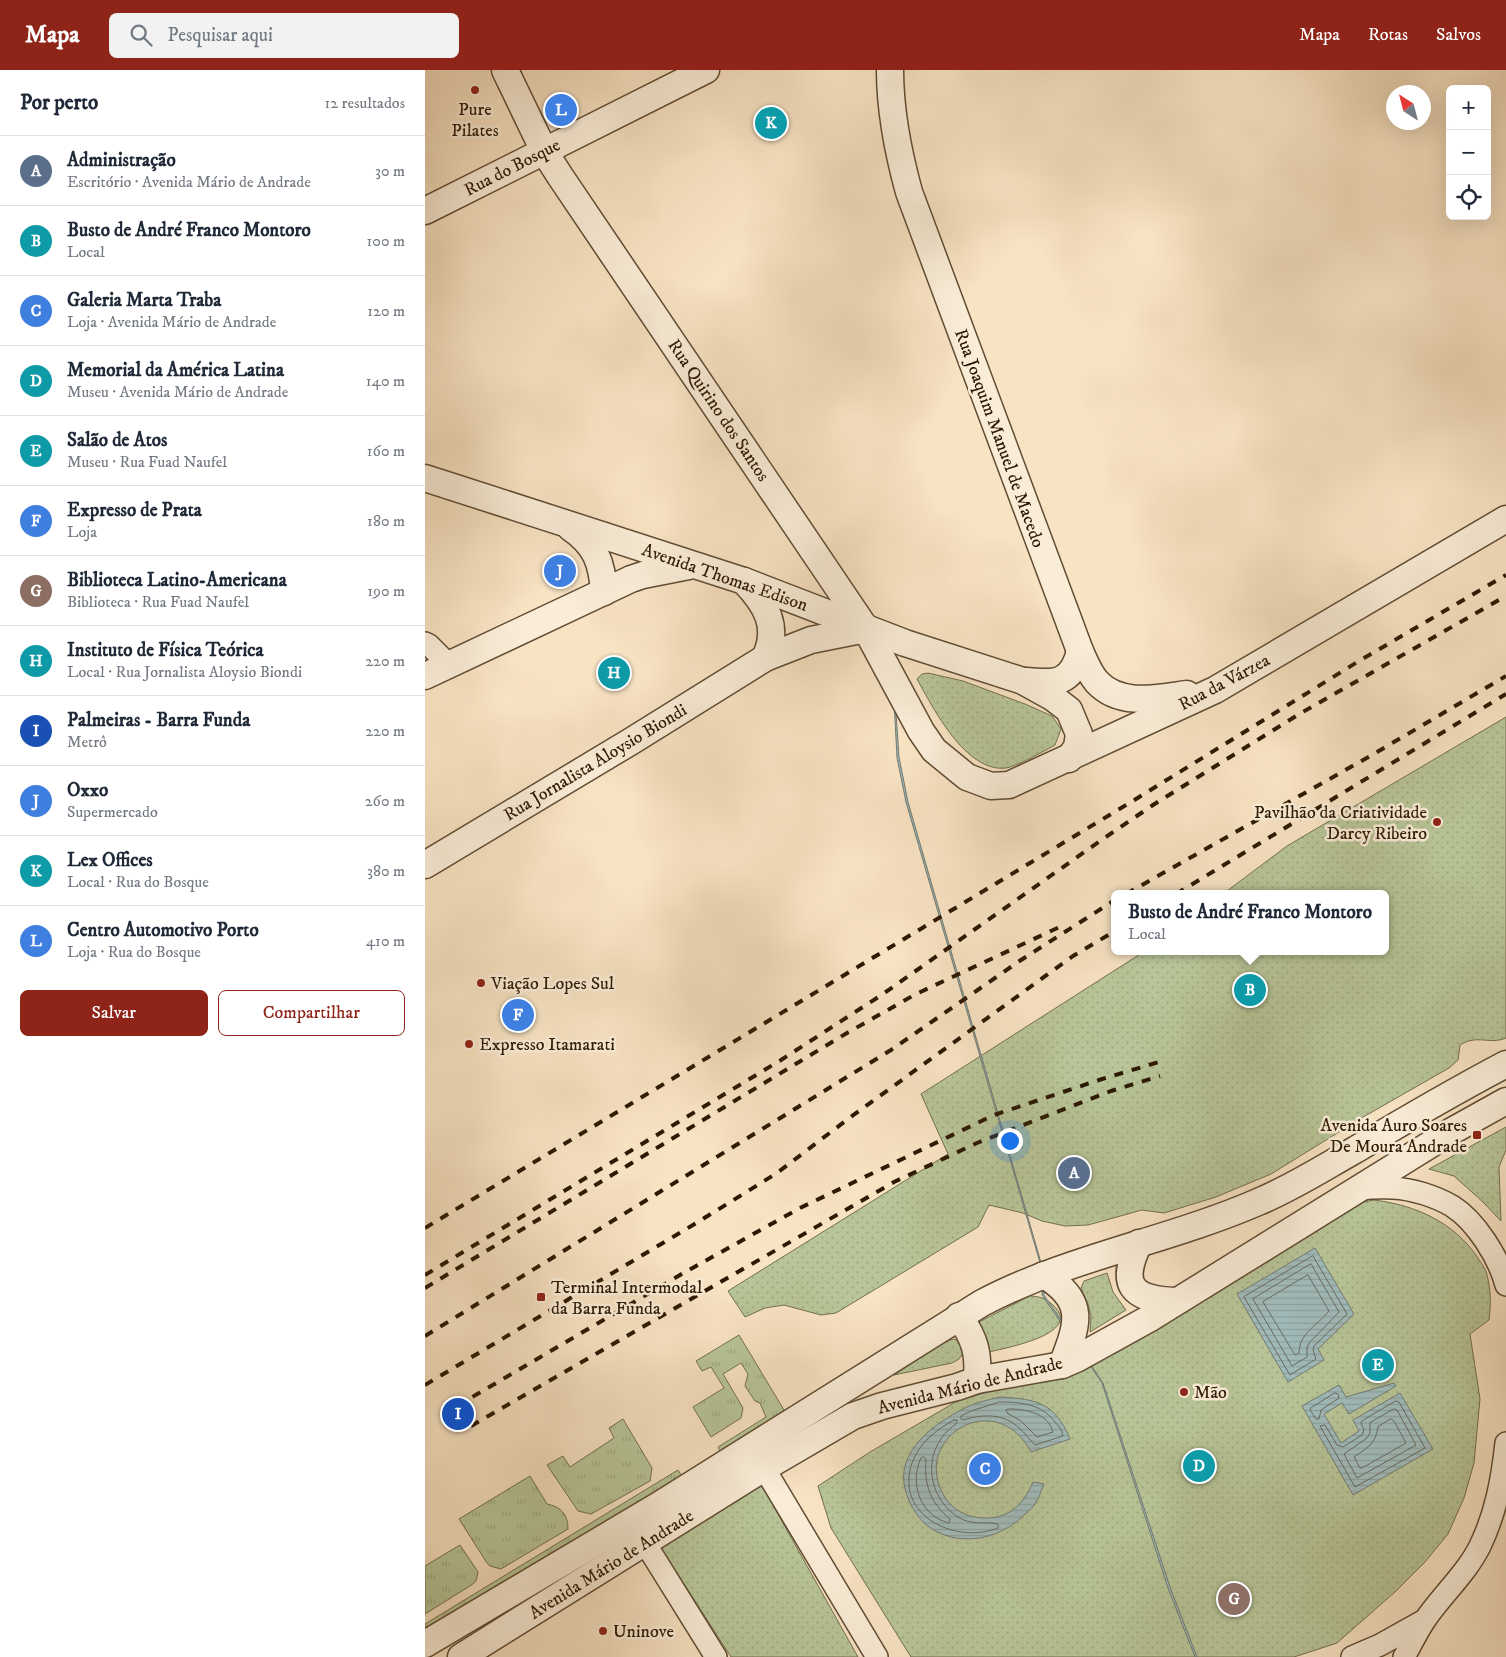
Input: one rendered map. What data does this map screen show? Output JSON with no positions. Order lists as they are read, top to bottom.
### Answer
{
  "streets": {
    "street": [
      "Rua do Bosque",
      "Rua Quirino dos Santos",
      "Rua Joaquim Manuel de Macedo",
      "Avenida Thomas Edison",
      "Rua da Várzea",
      "Rua Jornalista Aloysio Biondi",
      "Avenida Mário de Andrade"
    ]
  },
  "crossings": [
    ["Rua do Bosque", "Rua Quirino dos Santos"],
    ["Rua Quirino dos Santos", "Avenida Thomas Edison"],
    ["Rua Quirino dos Santos", "Rua da Várzea"],
    ["Rua Quirino dos Santos", "Rua Jornalista Aloysio Biondi"],
    ["Rua Joaquim Manuel de Macedo", "Avenida Thomas Edison"],
    ["Rua Joaquim Manuel de Macedo", "Rua da Várzea"],
    ["Avenida Thomas Edison", "Rua da Várzea"],
    ["Avenida Thomas Edison", "Rua Jornalista Aloysio Biondi"]
  ],
  "places": {
    "other": [
      "Pure Pilates",
      "Pavilhão da Criatividade Darcy Ribeiro",
      "Viação Lopes Sul",
      "Expresso Itamarati",
      "Mão",
      "Uninove"
    ],
    "transit": ["Avenida Auro Soares De Moura Andrade", "Terminal Intermodal da Barra Funda"]
  },
  "north": "top left",
  "page": {
    "header": "Mapa",
    "search": "Pesquisar aqui",
    "nav": ["Mapa", "Rotas", "Salvos"],
    "heading": ["Por perto", "12 resultados"],
    "map_buttons": ["+", "−"],
    "pins": [
      "L",
      "K",
      "J",
      "H",
      "B",
      "F",
      "A",
      "E",
      "I",
      "D",
      "C",
      "G"
    ],
    "list": [
      {
        "mark": "A",
        "name": "Administração",
        "note": "Escritório · Avenida Mário de Andrade",
        "value": "30 m"
      },
      {
        "mark": "B",
        "name": "Busto de André Franco Montoro",
        "note": "Local",
        "value": "100 m"
      },
      {
        "mark": "C",
        "name": "Galeria Marta Traba",
        "note": "Loja · Avenida Mário de Andrade",
        "value": "120 m"
      },
      {
        "mark": "D",
        "name": "Memorial da América Latina",
        "note": "Museu · Avenida Mário de Andrade",
        "value": "140 m"
      },
      {
        "mark": "E",
        "name": "Salão de Atos",
        "note": "Museu · Rua Fuad Naufel",
        "value": "160 m"
      },
      {
        "mark": "F",
        "name": "Expresso de Prata",
        "note": "Loja",
        "value": "180 m"
      },
      {
        "mark": "G",
        "name": "Biblioteca Latino-Americana",
        "note": "Biblioteca · Rua Fuad Naufel",
        "value": "190 m"
      },
      {
        "mark": "H",
        "name": "Instituto de Física Teórica",
        "note": "Local · Rua Jornalista Aloysio Biondi",
        "value": "220 m"
      },
      {
        "mark": "I",
        "name": "Palmeiras - Barra Funda",
        "note": "Metrô",
        "value": "220 m"
      },
      {
        "mark": "J",
        "name": "Oxxo",
        "note": "Supermercado",
        "value": "260 m"
      },
      {
        "mark": "K",
        "name": "Lex Offices",
        "note": "Local · Rua do Bosque",
        "value": "380 m"
      },
      {
        "mark": "L",
        "name": "Centro Automotivo Porto",
        "note": "Loja · Rua do Bosque",
        "value": "410 m"
      }
    ],
    "popup": ["Busto de André Franco Montoro", "Local"],
    "buttons": ["Salvar", "Compartilhar"]
  }
}
